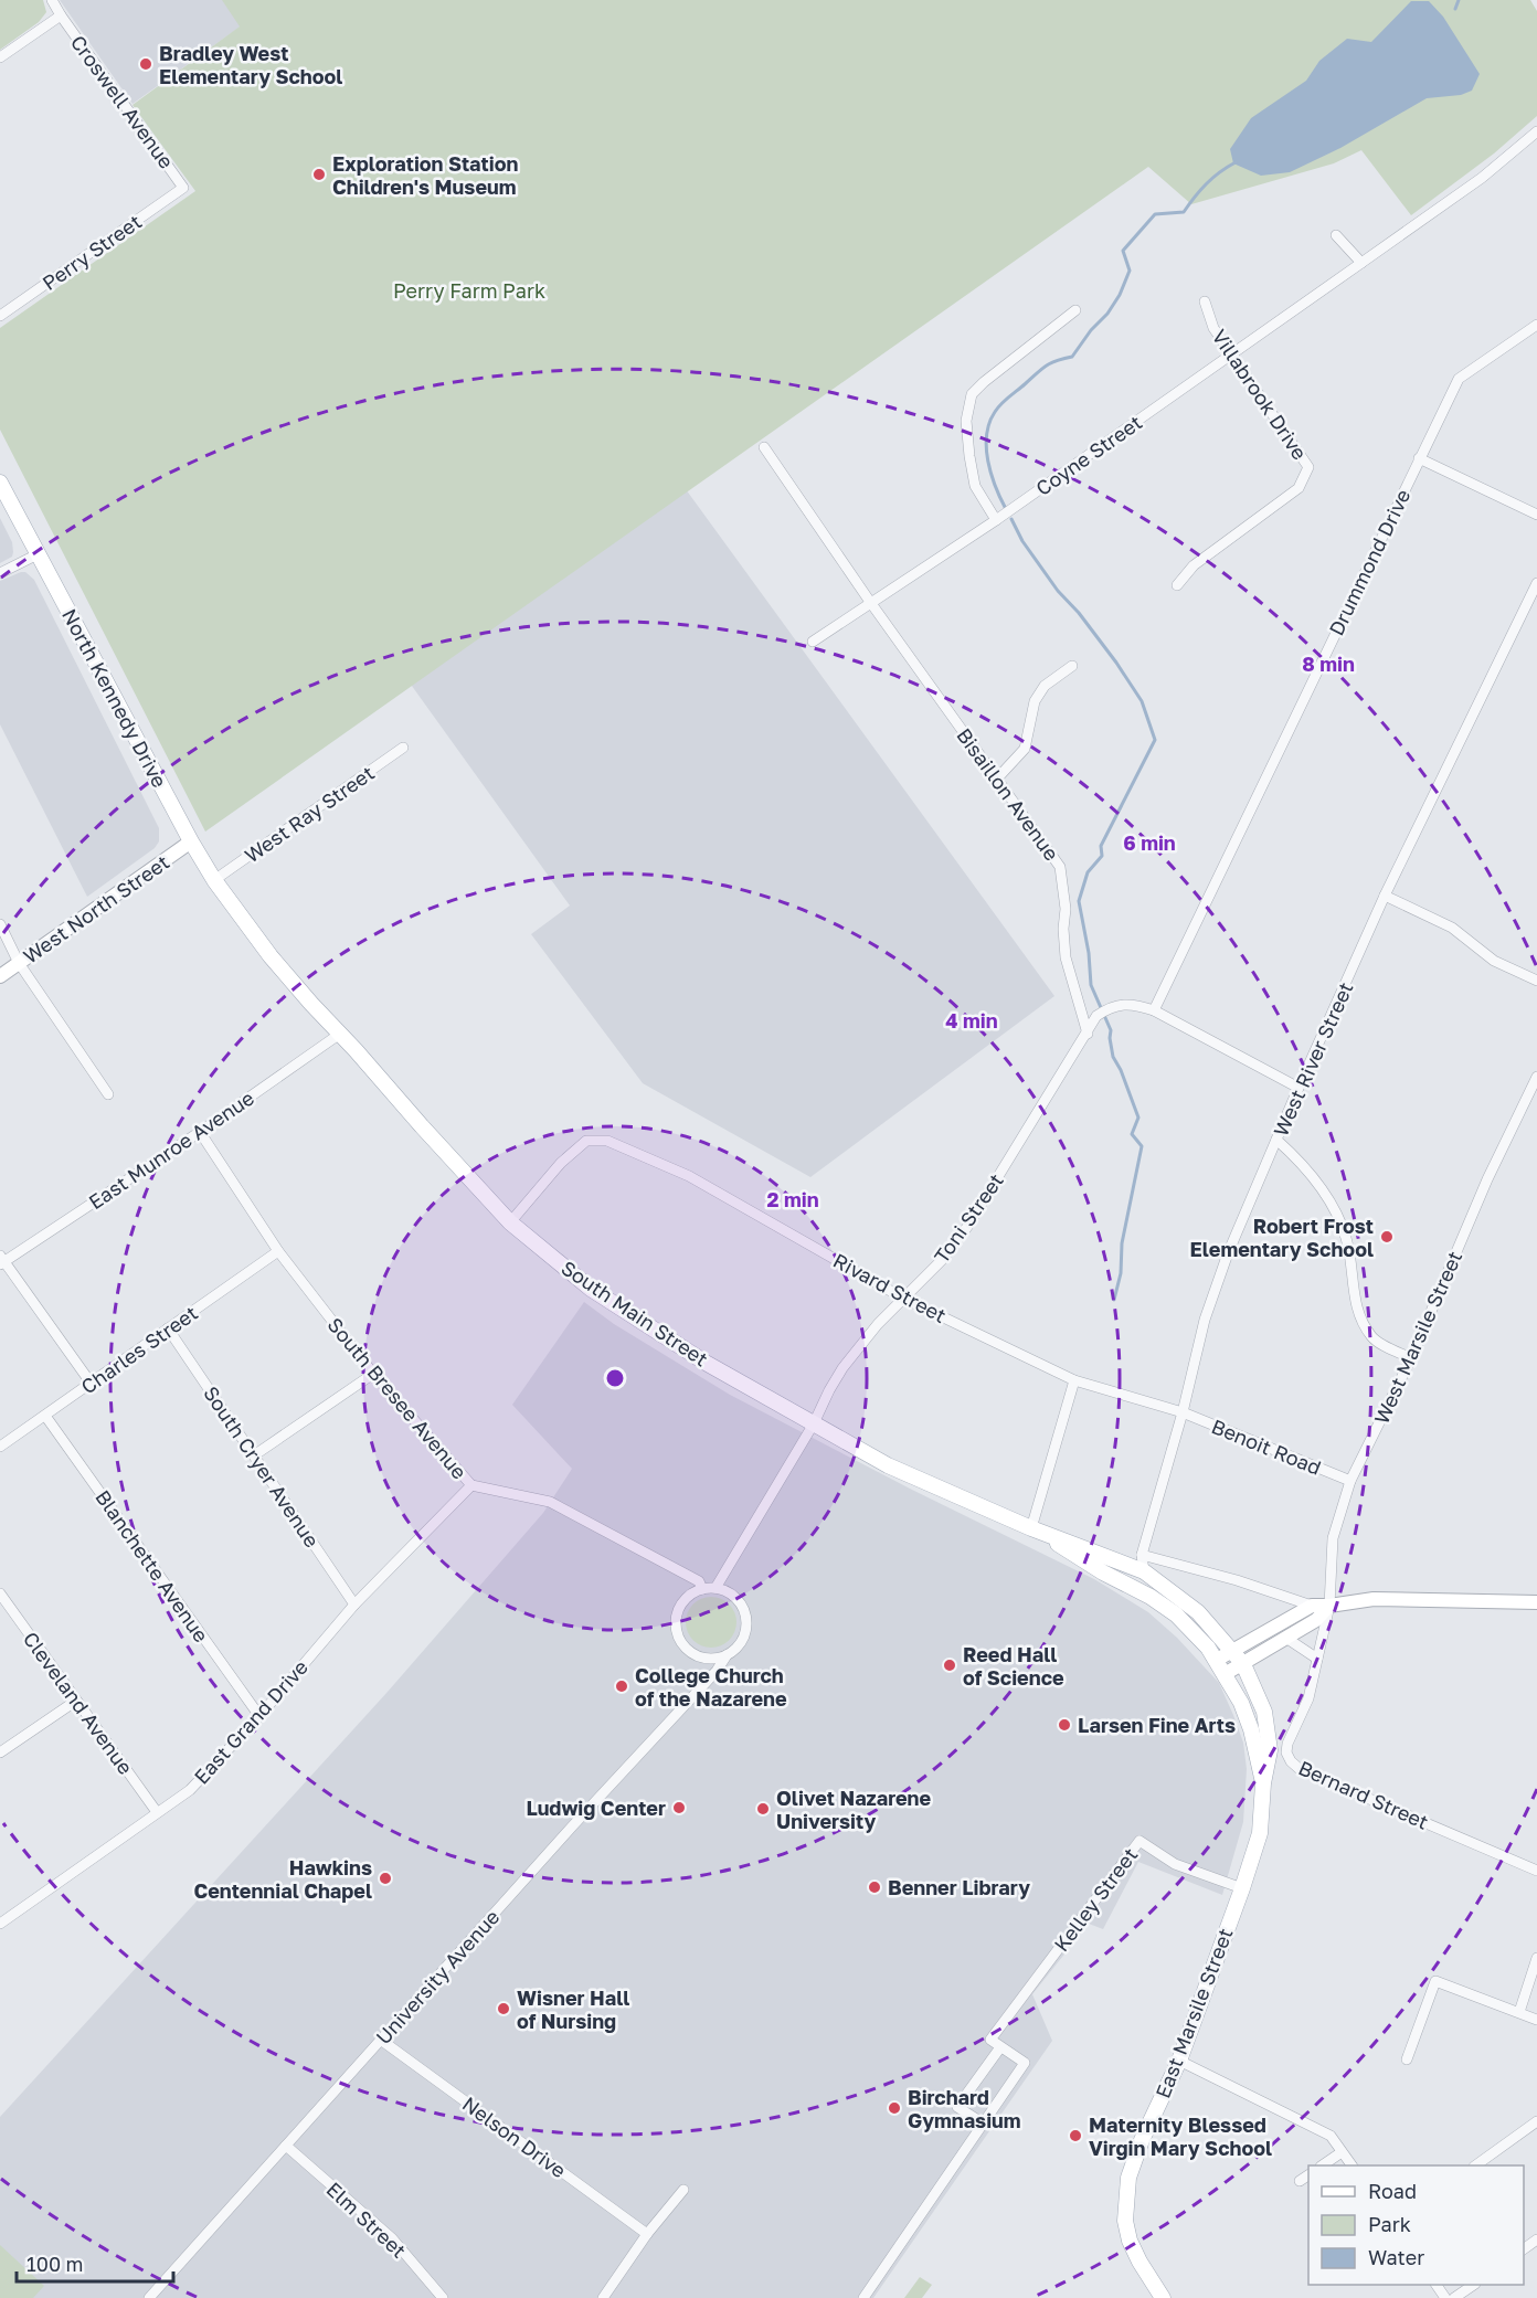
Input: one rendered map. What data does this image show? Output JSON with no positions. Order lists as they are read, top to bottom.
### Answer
{
  "streets": {
    "main road": [
      "North Kennedy Drive",
      "West North Street",
      "South Main Street",
      "East Marsile Street"
    ],
    "street": [
      "Croswell Avenue",
      "Perry Street",
      "Villabrook Drive",
      "Coyne Street",
      "Drummond Drive",
      "Bisaillon Avenue",
      "West Ray Street",
      "West River Street",
      "East Munroe Avenue",
      "Toni Street",
      "Rivard Street",
      "West Marsile Street",
      "Charles Street",
      "South Bresee Avenue",
      "Benoit Road",
      "South Cryer Avenue",
      "Blanchette Avenue",
      "Cleveland Avenue",
      "East Grand Drive",
      "Bernard Street",
      "Kelley Street",
      "University Avenue",
      "Nelson Drive",
      "Elm Street"
    ]
  },
  "crossings": [
    ["Croswell Avenue", "Perry Street"],
    ["Villabrook Drive", "Coyne Street"],
    ["Coyne Street", "Bisaillon Avenue"],
    ["North Kennedy Drive", "West North Street"],
    ["North Kennedy Drive", "South Main Street"],
    ["Bisaillon Avenue", "Toni Street"],
    ["West Ray Street", "South Main Street"],
    ["West North Street", "South Main Street"],
    ["West River Street", "Rivard Street"],
    ["West River Street", "South Main Street"],
    ["West River Street", "Benoit Road"],
    ["East Munroe Avenue", "South Main Street"],
    ["East Munroe Avenue", "South Bresee Avenue"],
    ["Toni Street", "Rivard Street"],
    ["Toni Street", "South Main Street"],
    ["Rivard Street", "South Main Street"],
    ["Rivard Street", "Benoit Road"],
    ["South Main Street", "East Marsile Street"],
    ["West Marsile Street", "Benoit Road"],
    ["West Marsile Street", "Bernard Street"],
    ["Charles Street", "South Bresee Avenue"],
    ["Charles Street", "South Cryer Avenue"],
    ["Charles Street", "Blanchette Avenue"],
    ["South Bresee Avenue", "East Grand Drive"],
    ["South Bresee Avenue", "University Avenue"],
    ["South Cryer Avenue", "East Grand Drive"],
    ["Blanchette Avenue", "East Grand Drive"],
    ["Cleveland Avenue", "East Grand Drive"],
    ["Kelley Street", "East Marsile Street"],
    ["University Avenue", "Nelson Drive"],
    ["University Avenue", "Elm Street"]
  ],
  "parks": ["Perry Farm Park"],
  "places": [
    "Bradley West Elementary School",
    "Exploration Station Children's Museum",
    "Robert Frost Elementary School",
    "Reed Hall of Science",
    "College Church of the Nazarene",
    "Larsen Fine Arts",
    "Ludwig Center",
    "Olivet Nazarene University",
    "Hawkins Centennial Chapel",
    "Benner Library",
    "Wisner Hall of Nursing",
    "Birchard Gymnasium",
    "Maternity Blessed Virgin Mary School"
  ],
  "legend": ["Road", "Park", "Water"],
  "scale_bar": "100 m",
  "rings": [
    "8 min",
    "6 min",
    "4 min",
    "2 min"
  ]
}
